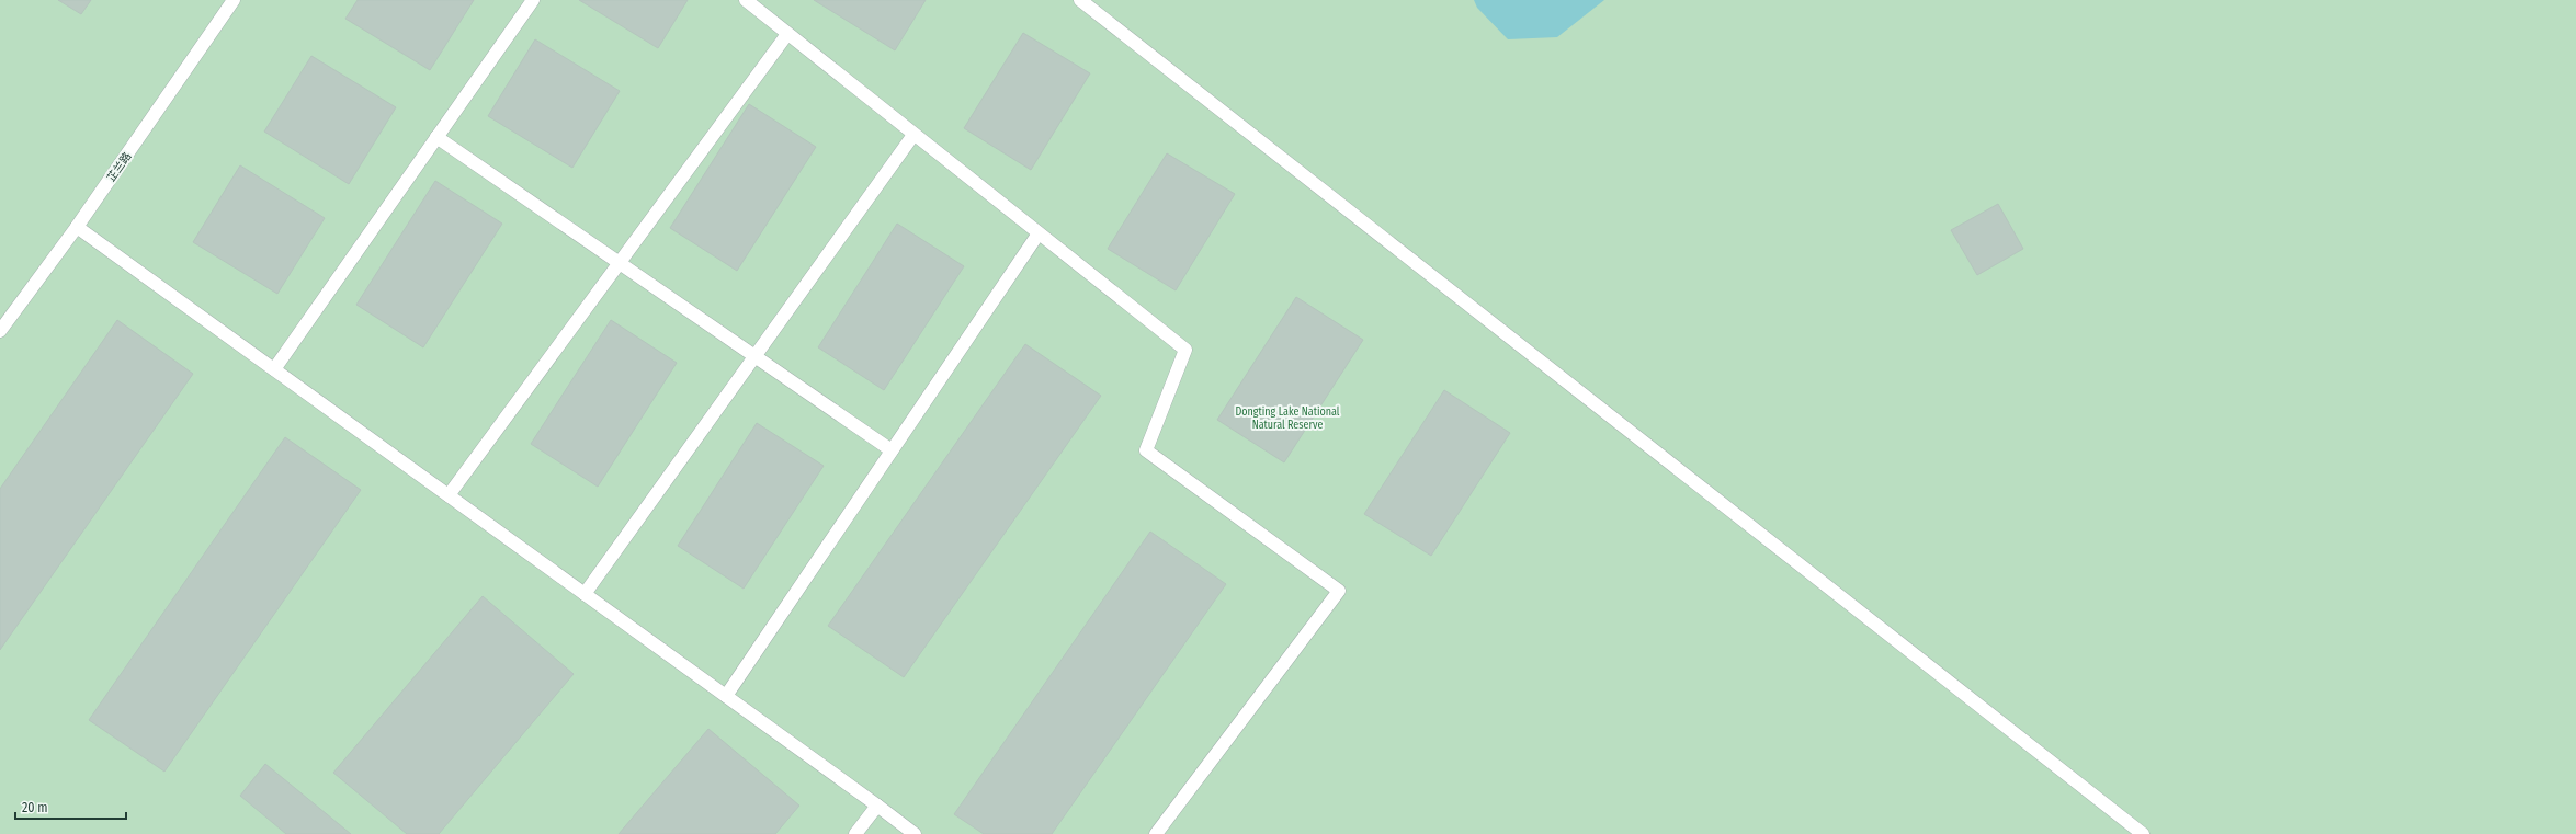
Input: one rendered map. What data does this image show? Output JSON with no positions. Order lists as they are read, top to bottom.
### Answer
{
  "streets": {
    "street": ["芷兰路"]
  },
  "parks": ["Dongting Lake National Natural Reserve"],
  "scale_bar": "20 m"
}
